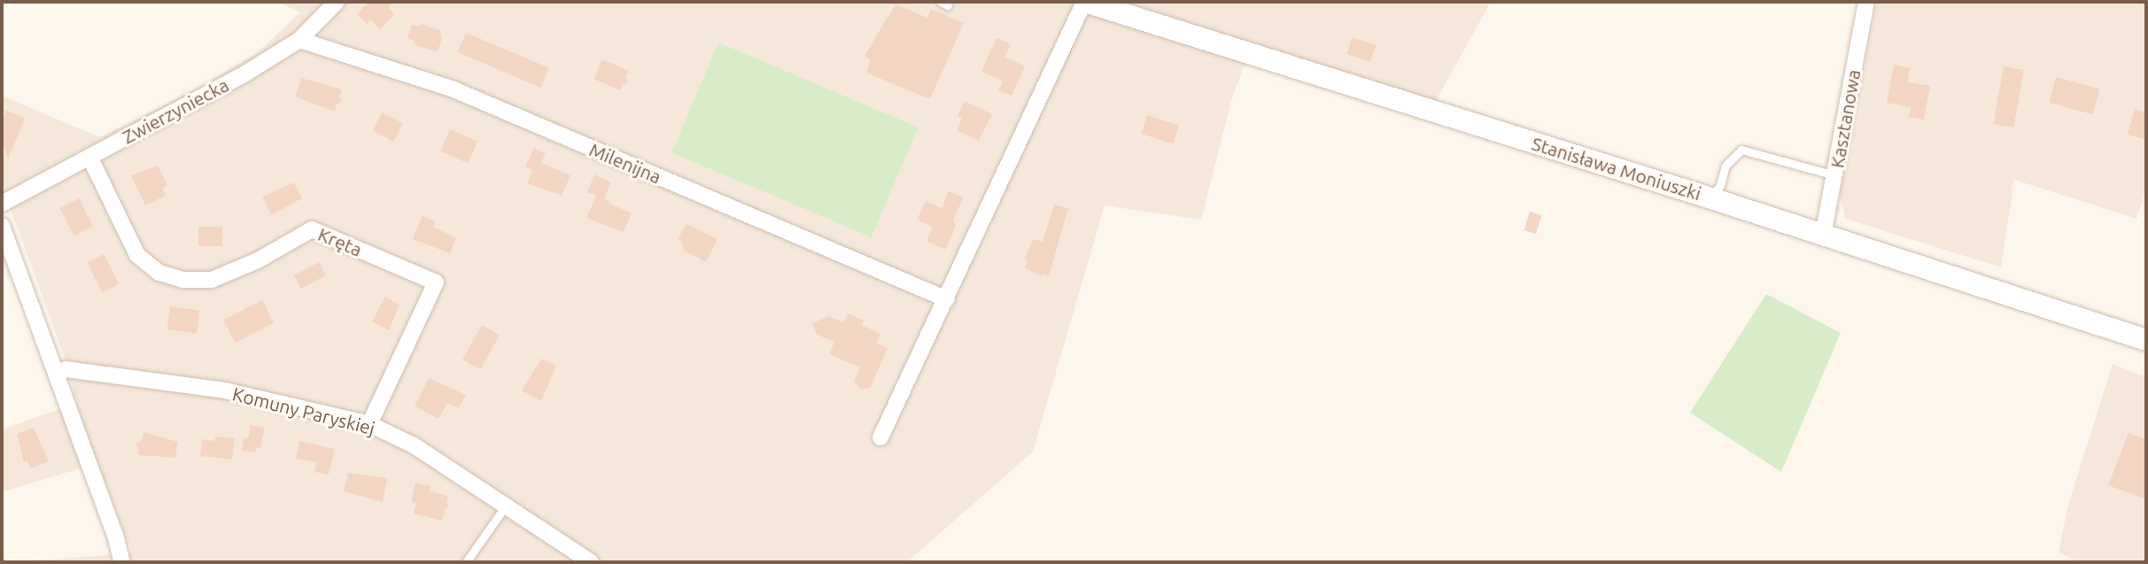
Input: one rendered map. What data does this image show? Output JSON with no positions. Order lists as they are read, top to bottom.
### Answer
{
  "streets": {
    "main road": ["Stanisława Moniuszki"],
    "street": [
      "Zwierzyniecka",
      "Kasztanowa",
      "Milenijna",
      "Kręta",
      "Komuny Paryskiej"
    ]
  },
  "crossings": [
    ["Zwierzyniecka", "Milenijna"],
    ["Zwierzyniecka", "Kręta"],
    ["Kasztanowa", "Stanisława Moniuszki"],
    ["Kręta", "Komuny Paryskiej"]
  ]
}
